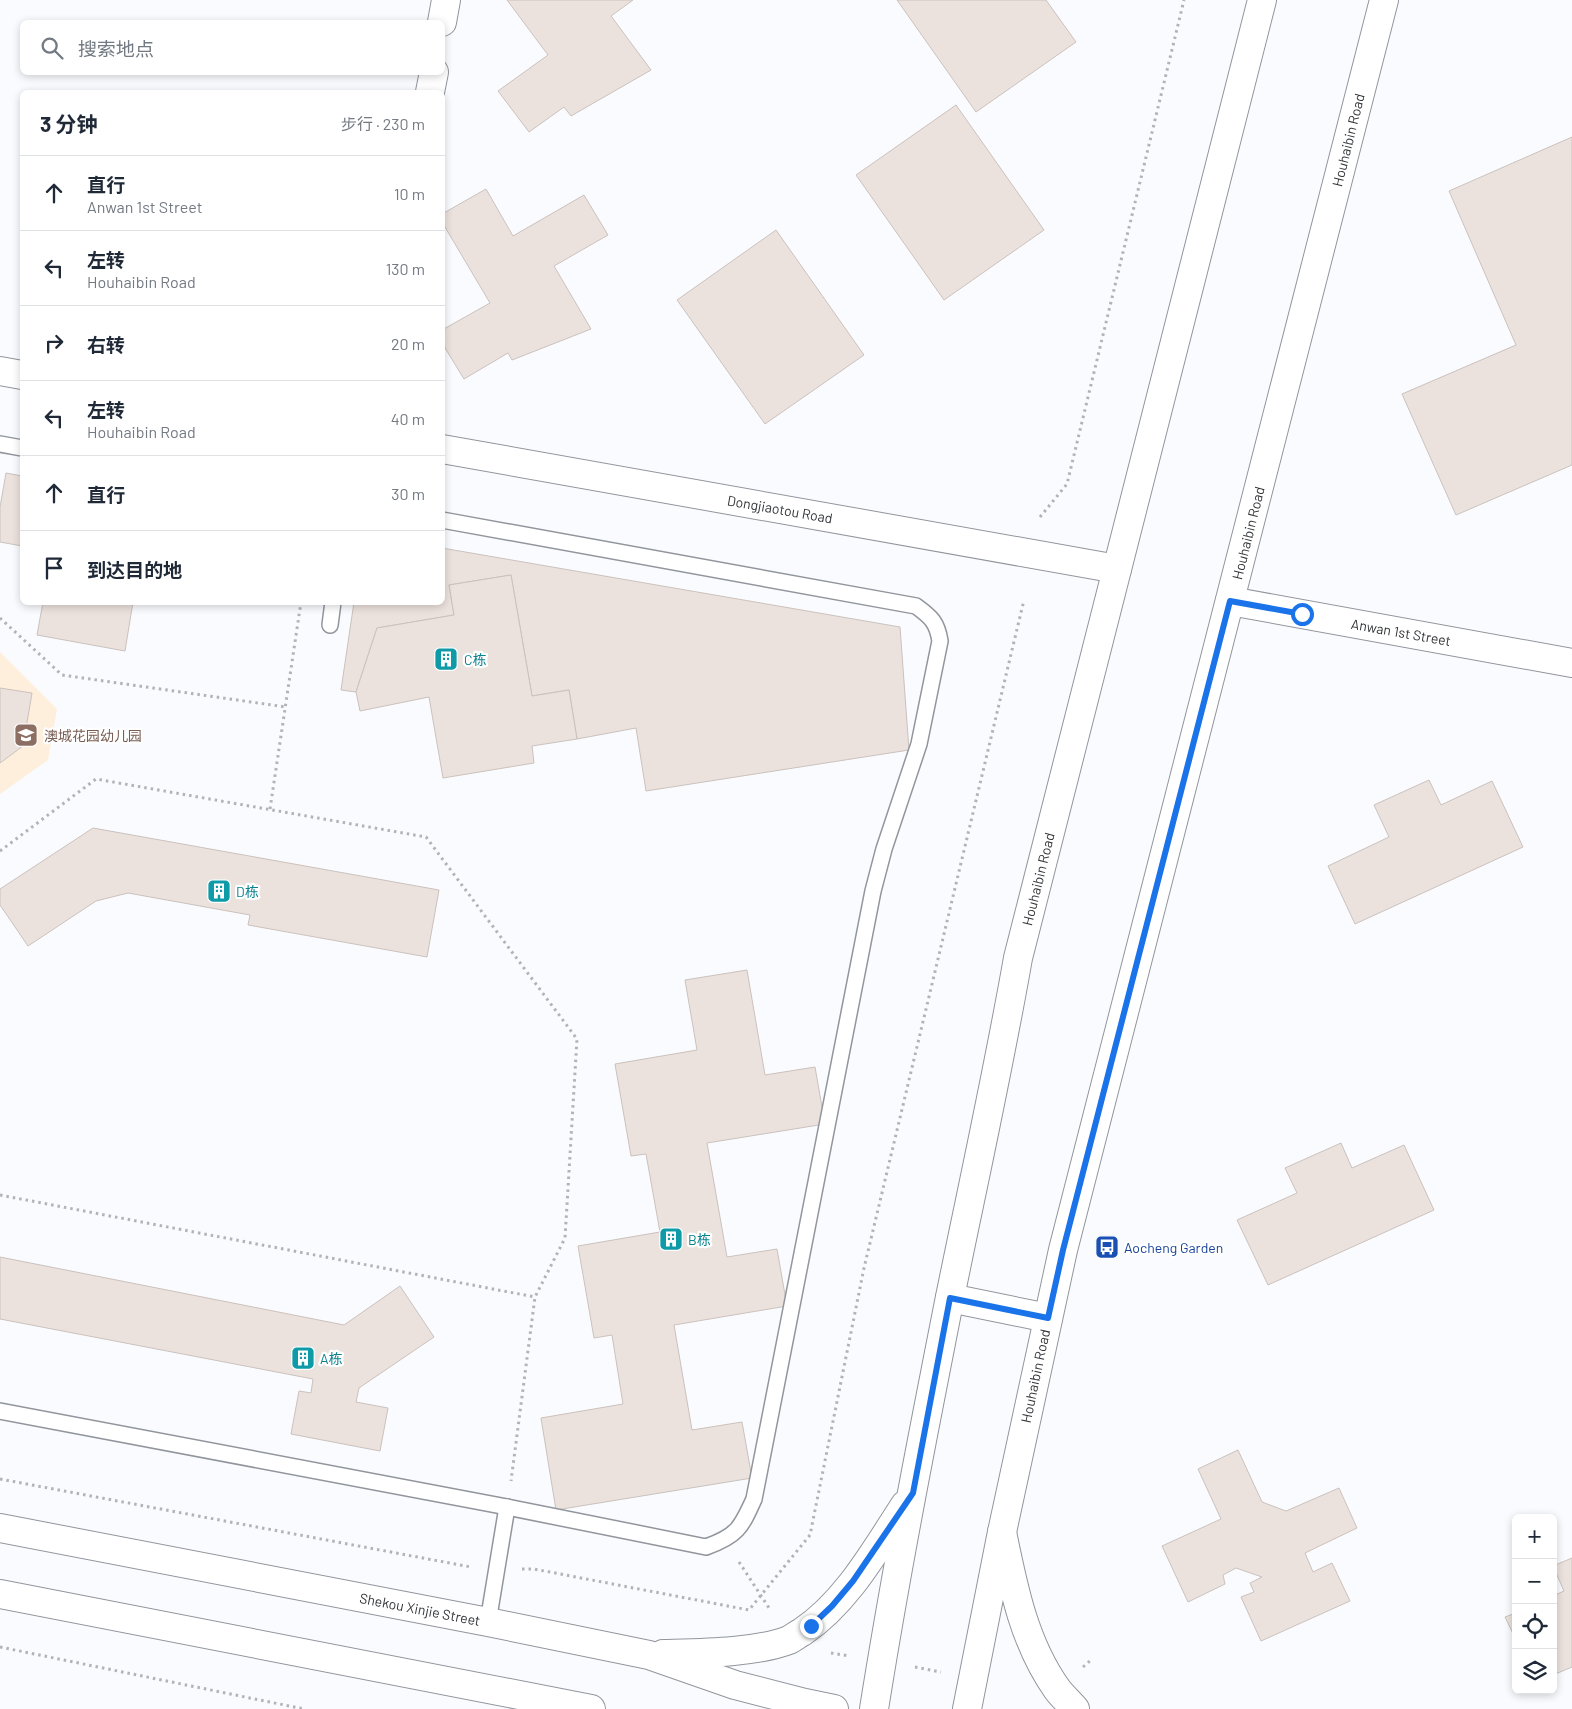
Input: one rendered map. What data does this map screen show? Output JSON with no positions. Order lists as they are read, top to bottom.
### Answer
{
  "streets": {
    "main road": [
      "Houhaibin Road",
      "Dongjiaotou Road",
      "Anwan 1st Street",
      "Shekou Xinjie Street"
    ]
  },
  "crossings": [
    ["Houhaibin Road", "Dongjiaotou Road"],
    ["Houhaibin Road", "Anwan 1st Street"]
  ],
  "places": {
    "building": [
      "C栋",
      "D栋",
      "B栋",
      "A栋"
    ],
    "school or university": ["澳城花园幼儿园"],
    "bus stop": ["Aocheng Garden"]
  },
  "page": {
    "search": "搜索地点",
    "heading": ["3 分钟", "步行 · 230 m"],
    "list": [
      ["直行", "Anwan 1st Street", "10 m"],
      ["左转", "Houhaibin Road", "130 m"],
      ["右转", "20 m"],
      ["左转", "Houhaibin Road", "40 m"],
      ["直行", "30 m"],
      "到达目的地"
    ],
    "map_buttons": ["+", "−"]
  }
}
